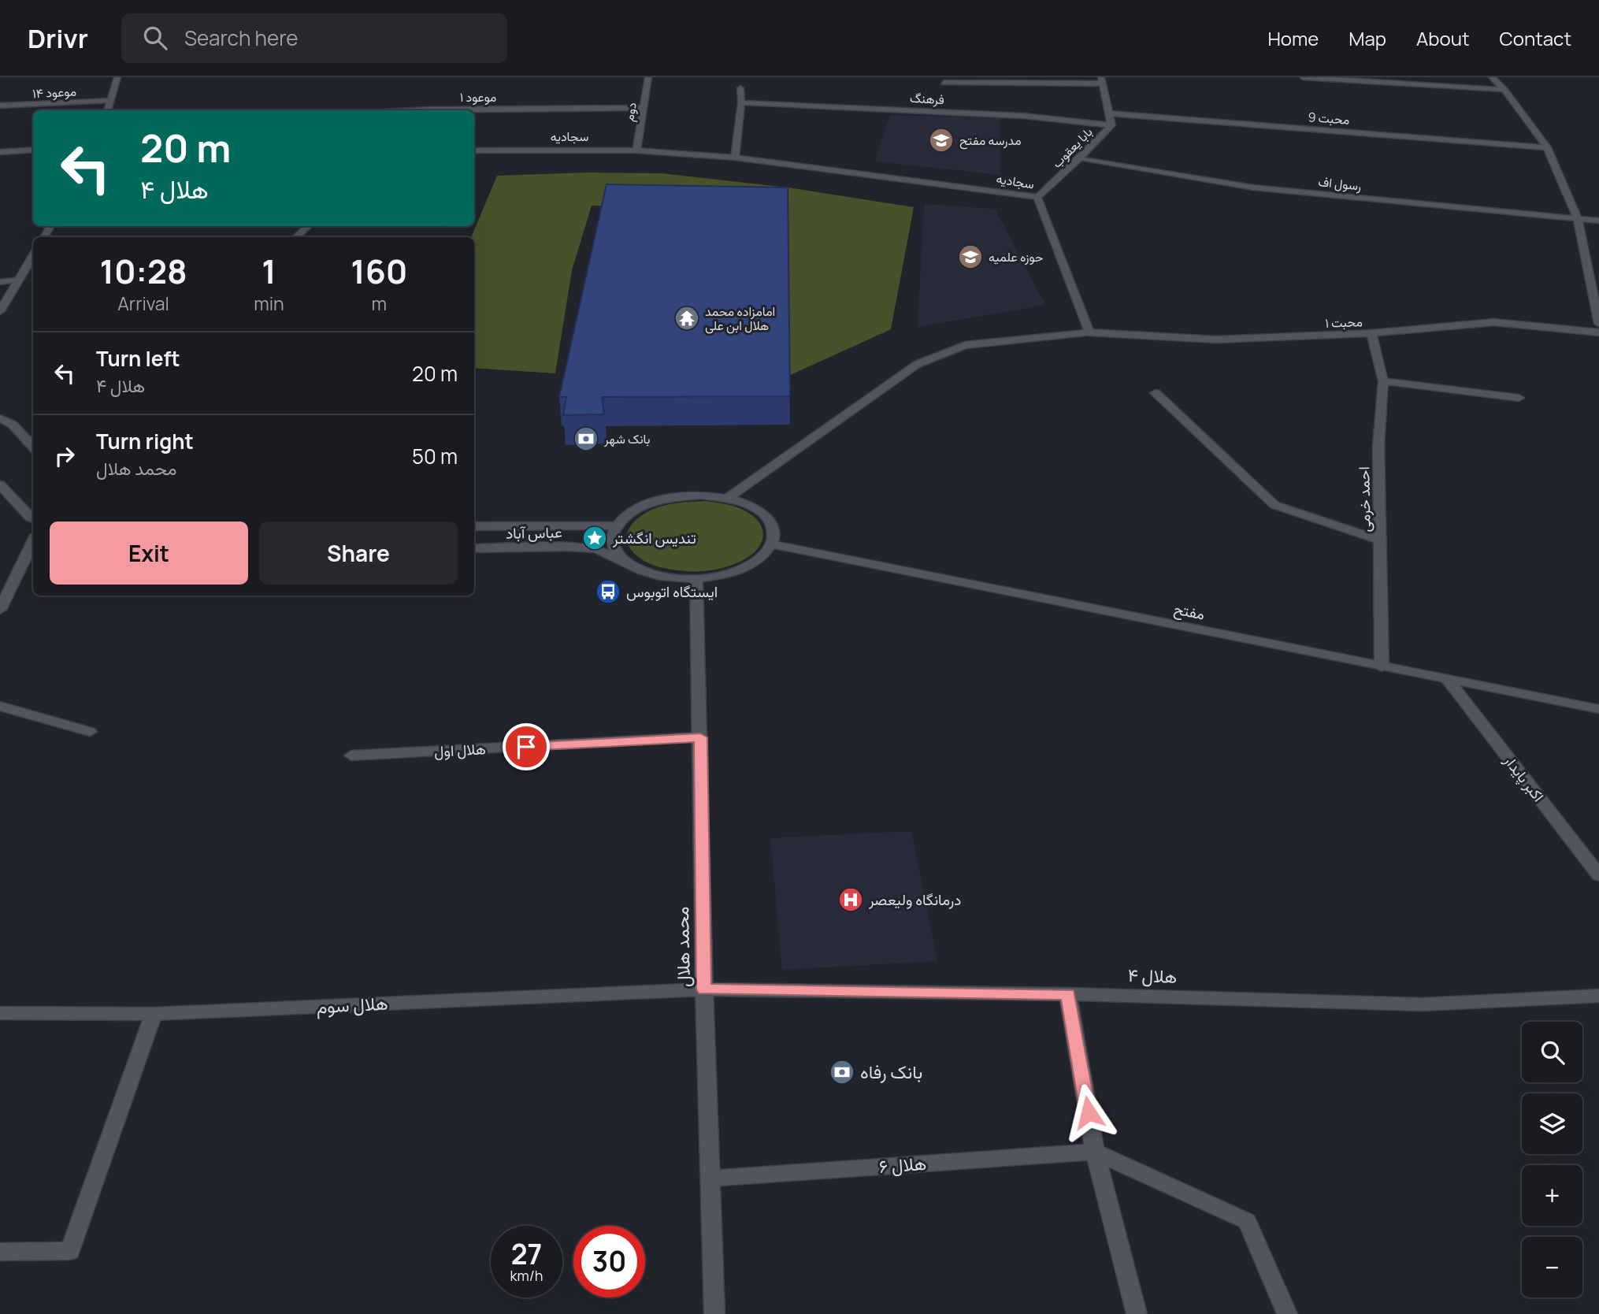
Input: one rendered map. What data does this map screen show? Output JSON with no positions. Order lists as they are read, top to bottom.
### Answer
{
  "streets": {
    "street": [
      "موعود ۱۴",
      "موعود ۱",
      "فرهنگ",
      "دوم",
      "محبت 9",
      "سجادیه",
      "بابا یعقوب",
      "رسول اف",
      "محبت ۱",
      "احمد خرمی",
      "عباس آباد",
      "مفتح",
      "هلال اول",
      "اکبر پایدار",
      "محمد هلال",
      "هلال ۴",
      "هلال سوم",
      "هلال ۶"
    ]
  },
  "crossings": [
    ["موعود ۱", "دوم"],
    ["فرهنگ", "بابا یعقوب"],
    ["دوم", "سجادیه"],
    ["محبت 9", "بابا یعقوب"],
    ["سجادیه", "بابا یعقوب"],
    ["سجادیه", "محبت ۱"],
    ["بابا یعقوب", "رسول اف"],
    ["محبت ۱", "احمد خرمی"],
    ["احمد خرمی", "مفتح"],
    ["عباس آباد", "مفتح"],
    ["عباس آباد", "محمد هلال"],
    ["مفتح", "اکبر پایدار"],
    ["هلال اول", "محمد هلال"],
    ["محمد هلال", "هلال ۴"],
    ["محمد هلال", "هلال سوم"],
    ["محمد هلال", "هلال ۶"],
    ["هلال ۴", "هلال سوم"]
  ],
  "places": {
    "school or university": ["مدرسه مفتح", "حوزه علمیه"],
    "temple": ["امامزاده محمد هلال ابن علی"],
    "bank": ["بانک شهر", "بانک رفاه"],
    "place": ["تندیس انگشتر"],
    "bus stop": ["ایستگاه اتوبوس"],
    "hospital": ["درمانگاه ولیعصر"]
  },
  "page": {
    "header": "Drivr",
    "search": "Search here",
    "nav": [
      "Home",
      "Map",
      "About",
      "Contact"
    ],
    "turn": ["20 m", "هلال ۴"],
    "eta": [
      "10:28",
      "Arrival",
      "1",
      "min",
      "160",
      "m"
    ],
    "list": [
      {
        "name": "Turn left",
        "note": "هلال ۴",
        "value": "20 m"
      },
      {
        "name": "Turn right",
        "note": "محمد هلال",
        "value": "50 m"
      }
    ],
    "buttons": ["Exit", "Share"],
    "map_buttons": ["+", "−"],
    "speed": "27 km/h",
    "limit": "30"
  }
}
